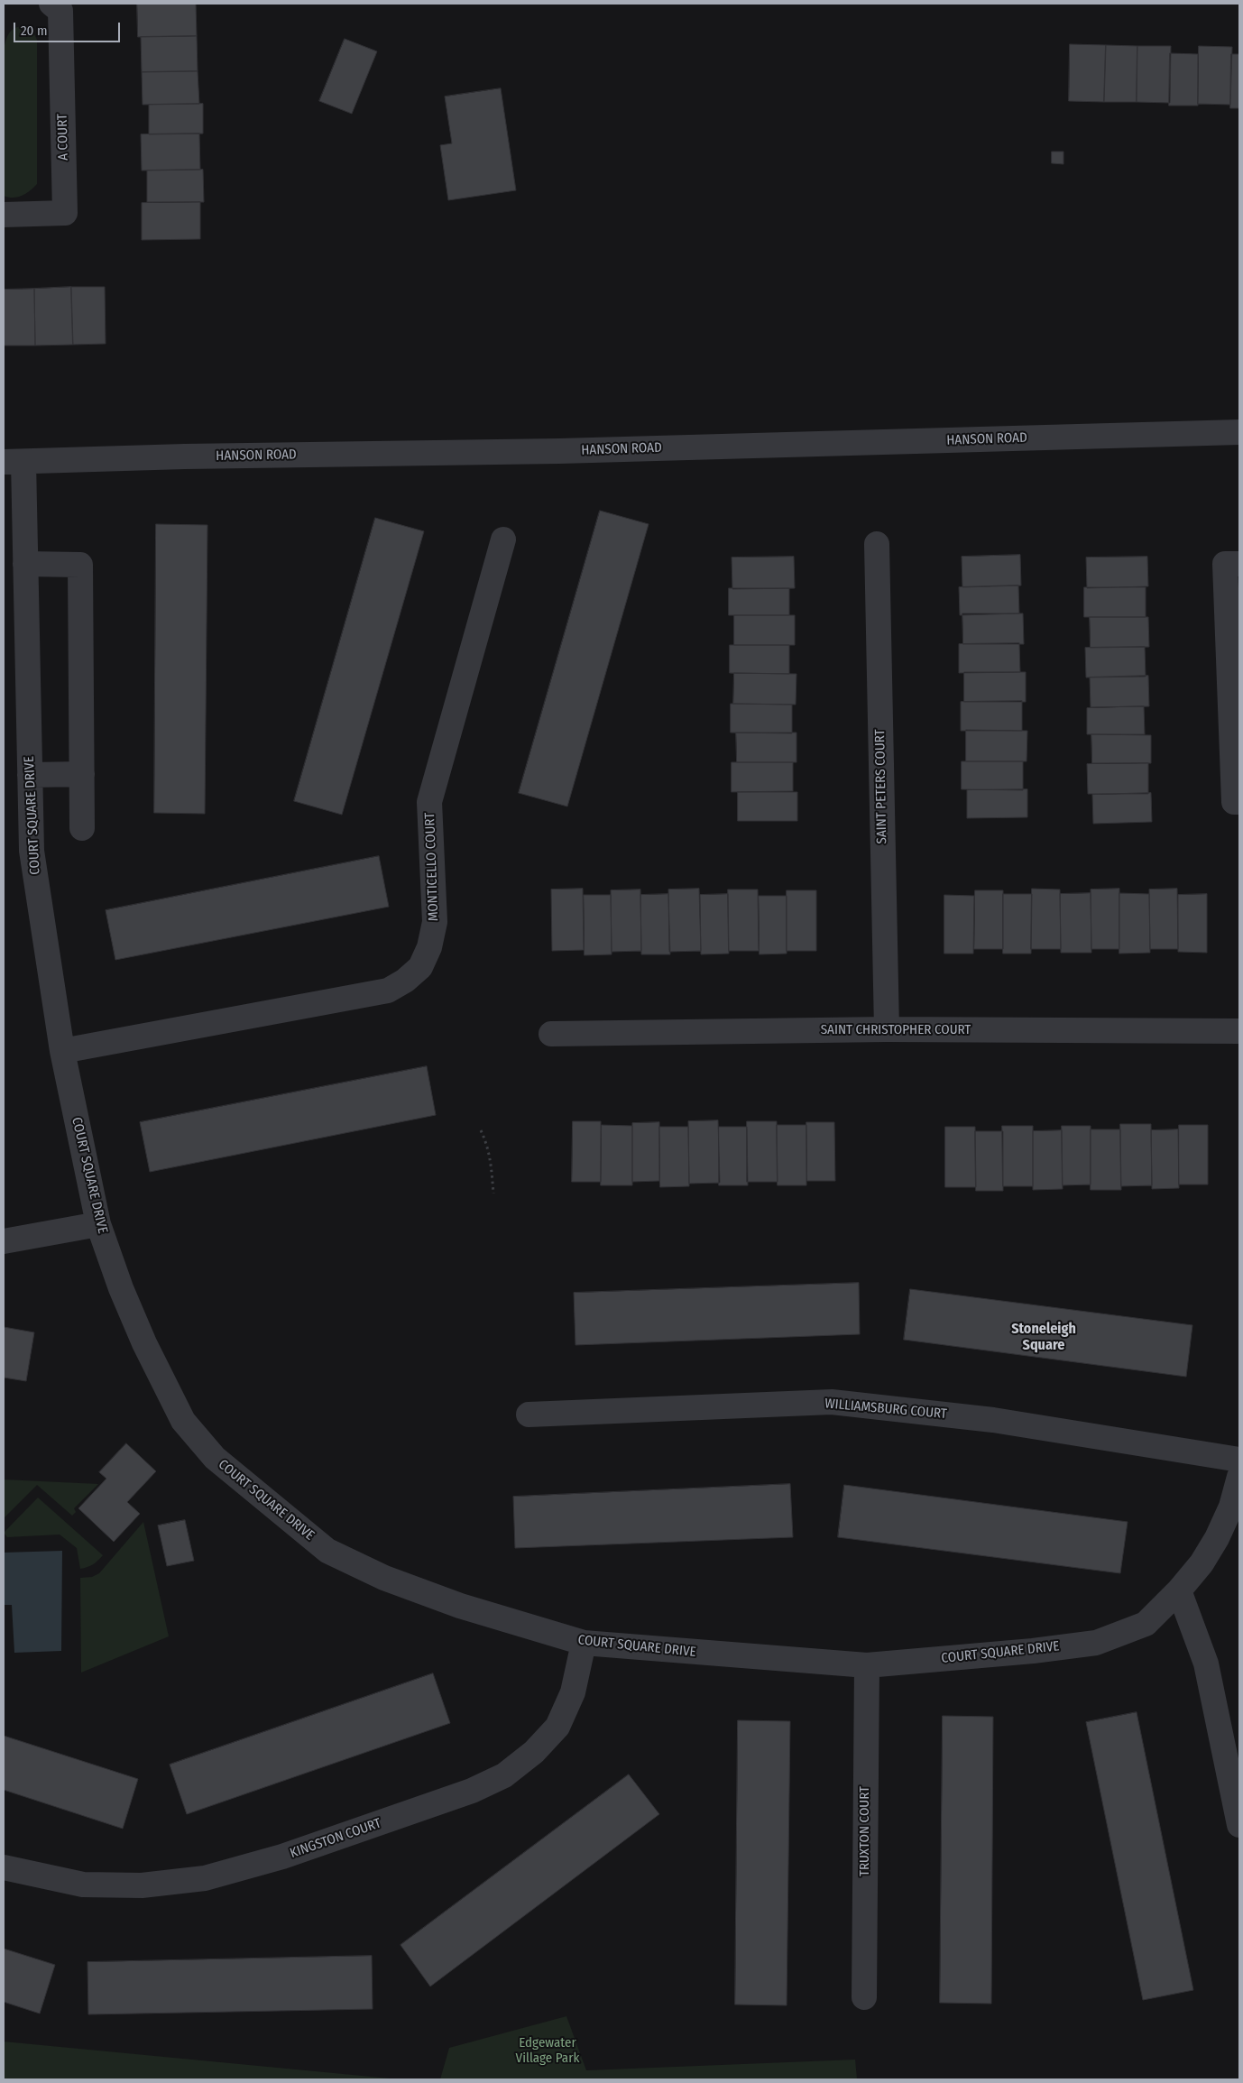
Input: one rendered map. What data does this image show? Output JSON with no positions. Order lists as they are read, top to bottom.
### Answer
{
  "streets": {
    "street": [
      "A COURT",
      "HANSON ROAD",
      "SAINT PETERS COURT",
      "COURT SQUARE DRIVE",
      "MONTICELLO COURT",
      "SAINT CHRISTOPHER COURT",
      "WILLIAMSBURG COURT",
      "TRUXTON COURT",
      "KINGSTON COURT"
    ]
  },
  "crossings": [
    ["HANSON ROAD", "COURT SQUARE DRIVE"],
    ["SAINT PETERS COURT", "SAINT CHRISTOPHER COURT"],
    ["COURT SQUARE DRIVE", "MONTICELLO COURT"],
    ["COURT SQUARE DRIVE", "TRUXTON COURT"],
    ["COURT SQUARE DRIVE", "KINGSTON COURT"]
  ],
  "districts": ["Stoneleigh Square"],
  "parks": ["Edgewater Village Park"],
  "scale_bar": "20 m"
}
